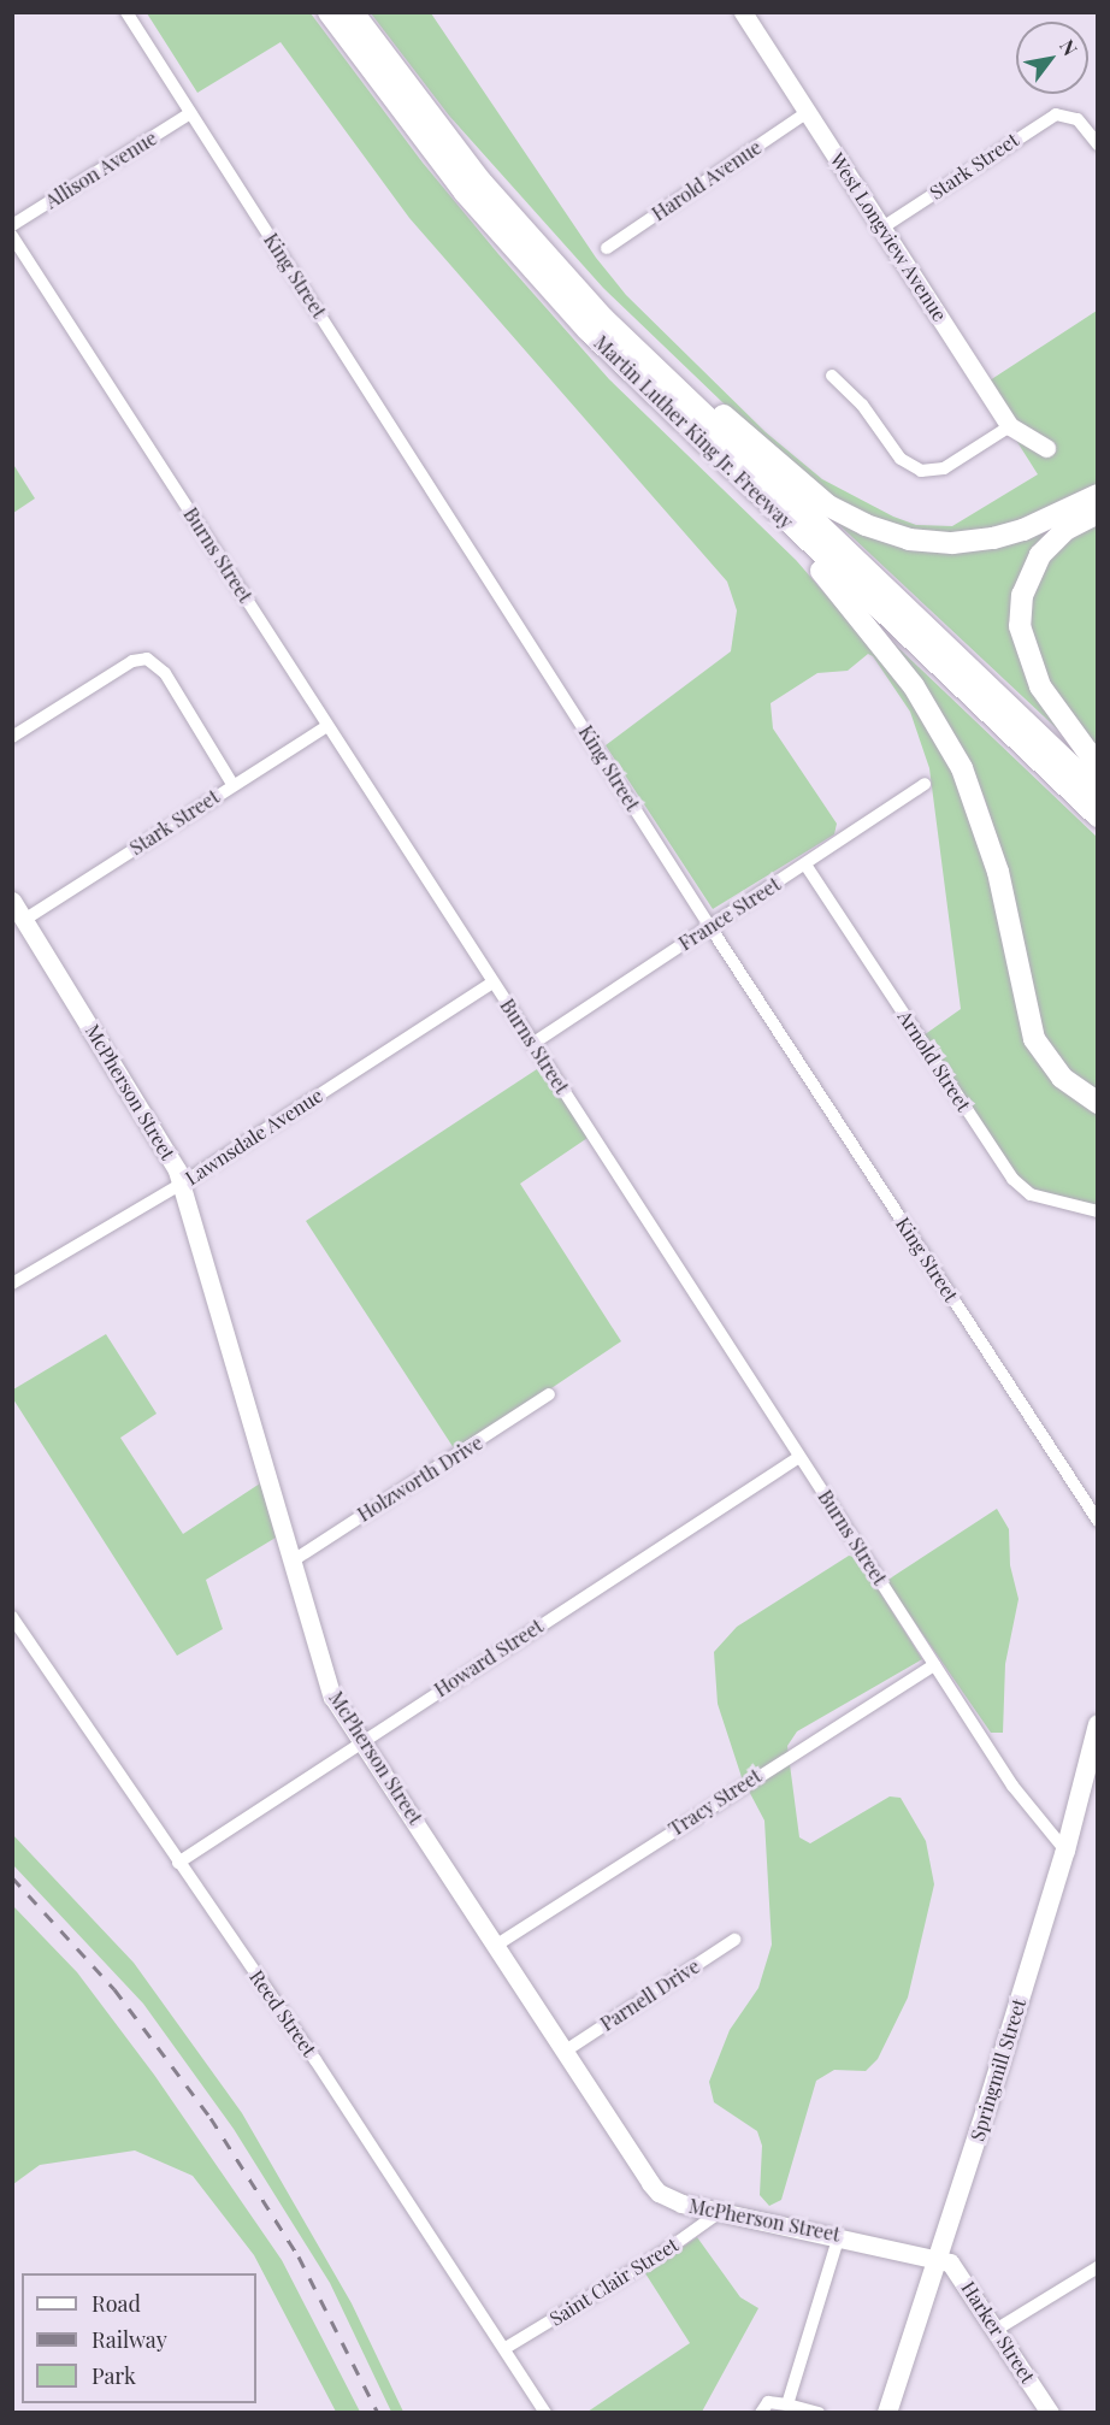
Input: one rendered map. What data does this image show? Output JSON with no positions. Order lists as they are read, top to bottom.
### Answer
{
  "streets": {
    "highway": ["Martin Luther King Jr. Freeway"],
    "main road": ["Springmill Street"],
    "street": [
      "Stark Street",
      "Allison Avenue",
      "Harold Avenue",
      "West Longview Avenue",
      "King Street",
      "Burns Street",
      "France Street",
      "Arnold Street",
      "McPherson Street",
      "Lawnsdale Avenue",
      "Holzworth Drive",
      "Howard Street",
      "Tracy Street",
      "Parnell Drive",
      "Reed Street",
      "Saint Clair Street",
      "Harker Street"
    ]
  },
  "crossings": [
    ["Stark Street", "West Longview Avenue"],
    ["Stark Street", "Burns Street"],
    ["Stark Street", "McPherson Street"],
    ["Allison Avenue", "King Street"],
    ["Harold Avenue", "West Longview Avenue"],
    ["King Street", "France Street"],
    ["Burns Street", "France Street"],
    ["Burns Street", "Lawnsdale Avenue"],
    ["Burns Street", "Howard Street"],
    ["Burns Street", "Tracy Street"],
    ["Burns Street", "Springmill Street"],
    ["France Street", "Arnold Street"],
    ["McPherson Street", "Lawnsdale Avenue"],
    ["McPherson Street", "Holzworth Drive"],
    ["McPherson Street", "Howard Street"],
    ["McPherson Street", "Tracy Street"],
    ["McPherson Street", "Parnell Drive"],
    ["McPherson Street", "Springmill Street"],
    ["McPherson Street", "Saint Clair Street"],
    ["McPherson Street", "Harker Street"],
    ["Howard Street", "Reed Street"],
    ["Reed Street", "Saint Clair Street"],
    ["Springmill Street", "Harker Street"]
  ],
  "legend": ["Road", "Railway", "Park"],
  "north": "top right"
}
